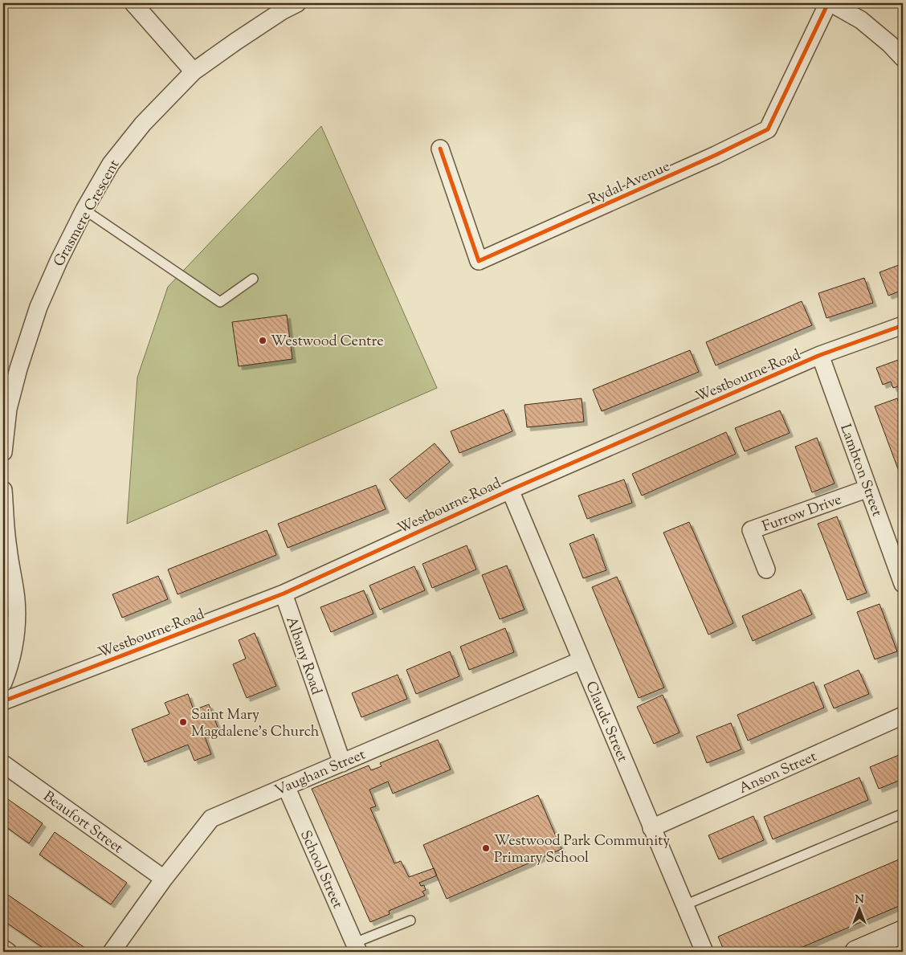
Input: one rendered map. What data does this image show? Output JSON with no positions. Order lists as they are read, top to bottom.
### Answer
{
  "streets": {
    "street": [
      "Rydal Avenue",
      "Grasmere Crescent",
      "Westbourne Road",
      "Lambton Street",
      "Furrow Drive",
      "Albany Road",
      "Claude Street",
      "Vaughan Street",
      "Anson Street",
      "Beaufort Street",
      "School Street"
    ]
  },
  "crossings": [
    ["Westbourne Road", "Lambton Street"],
    ["Westbourne Road", "Albany Road"],
    ["Westbourne Road", "Claude Street"],
    ["Lambton Street", "Furrow Drive"],
    ["Albany Road", "Vaughan Street"],
    ["Claude Street", "Vaughan Street"],
    ["Claude Street", "Anson Street"],
    ["Vaughan Street", "Beaufort Street"],
    ["Vaughan Street", "School Street"]
  ],
  "places": ["Westwood Centre", "Saint Mary Magdalene's Church", "Westwood Park Community Primary School"],
  "north": "top"
}
